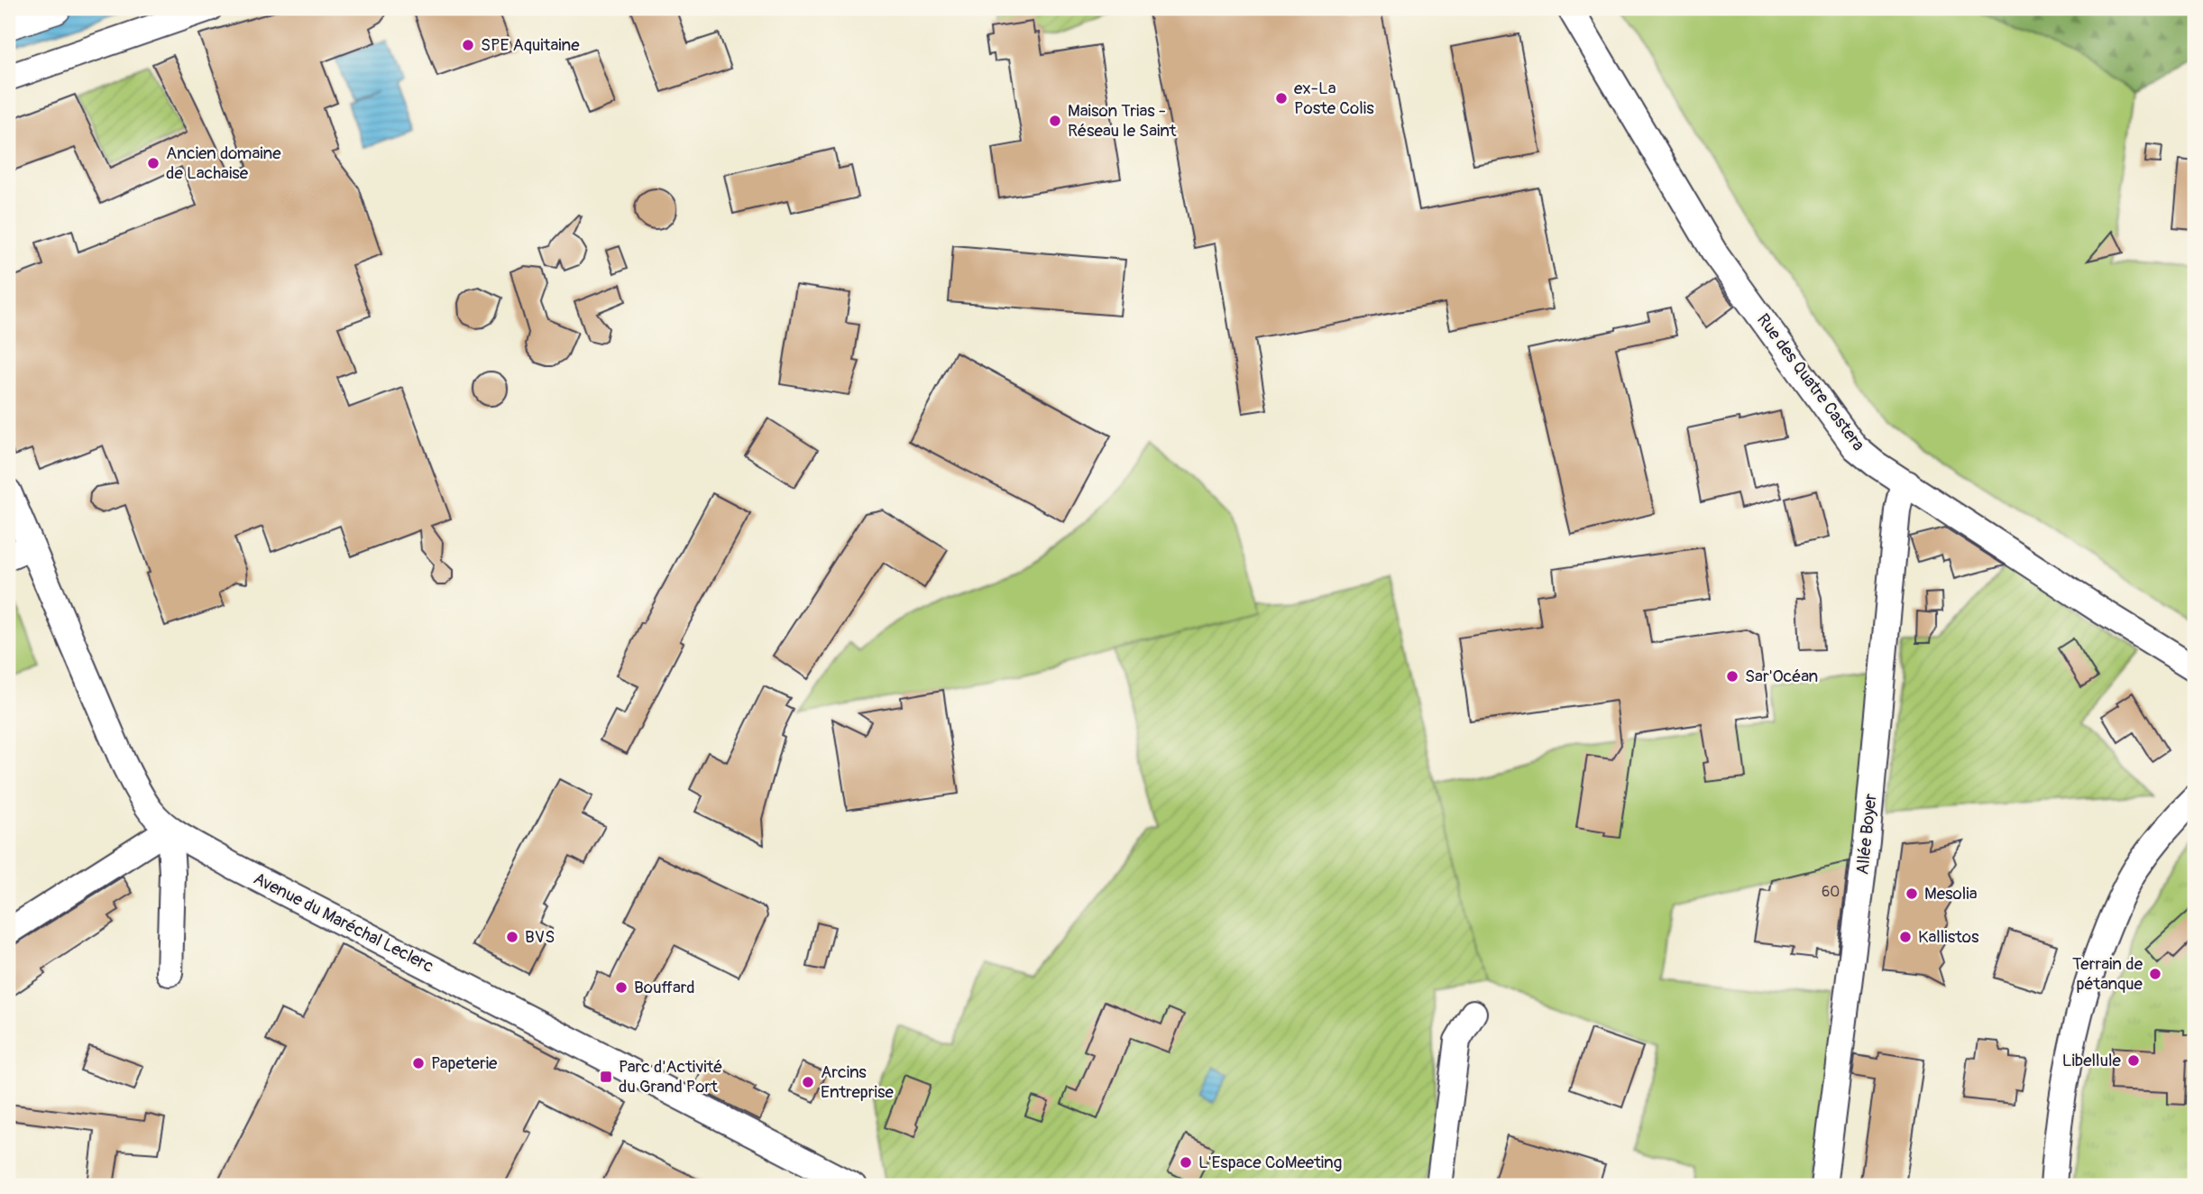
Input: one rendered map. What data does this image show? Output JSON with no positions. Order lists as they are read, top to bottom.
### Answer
{
  "streets": {
    "street": ["Rue des Quatre Castera", "Allée Boyer", "Avenue du Maréchal Leclerc"]
  },
  "crossings": [
    ["Rue des Quatre Castera", "Allée Boyer"]
  ],
  "places": {
    "other": [
      "SPE Aquitaine",
      "ex-La Poste Colis",
      "Maison Trias - Réseau le Saint",
      "Ancien domaine de Lachaise",
      "Sar'Océan",
      "Mesolia",
      "BVS",
      "Kallistos",
      "Terrain de pétanque",
      "Bouffard",
      "Libellule",
      "Papeterie",
      "Arcins Entreprise",
      "L'Espace CoMeeting"
    ],
    "transit": ["Parc d'Activité du Grand Port"]
  },
  "house_numbers": ["60"]
}
